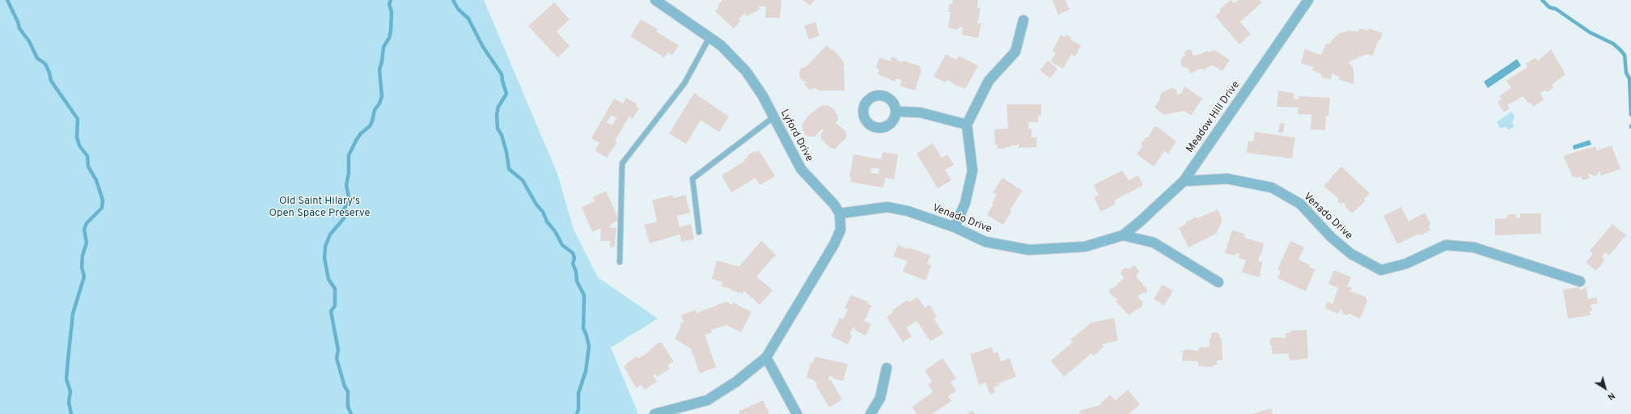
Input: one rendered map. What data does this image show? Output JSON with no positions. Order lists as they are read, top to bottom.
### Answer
{
  "streets": {
    "street": ["Meadow Hill Drive", "Lyford Drive", "Venado Drive"]
  },
  "crossings": [
    ["Meadow Hill Drive", "Venado Drive"],
    ["Lyford Drive", "Venado Drive"]
  ],
  "parks": ["Old Saint Hilary's Open Space Preserve"],
  "north": "bottom right"
}
